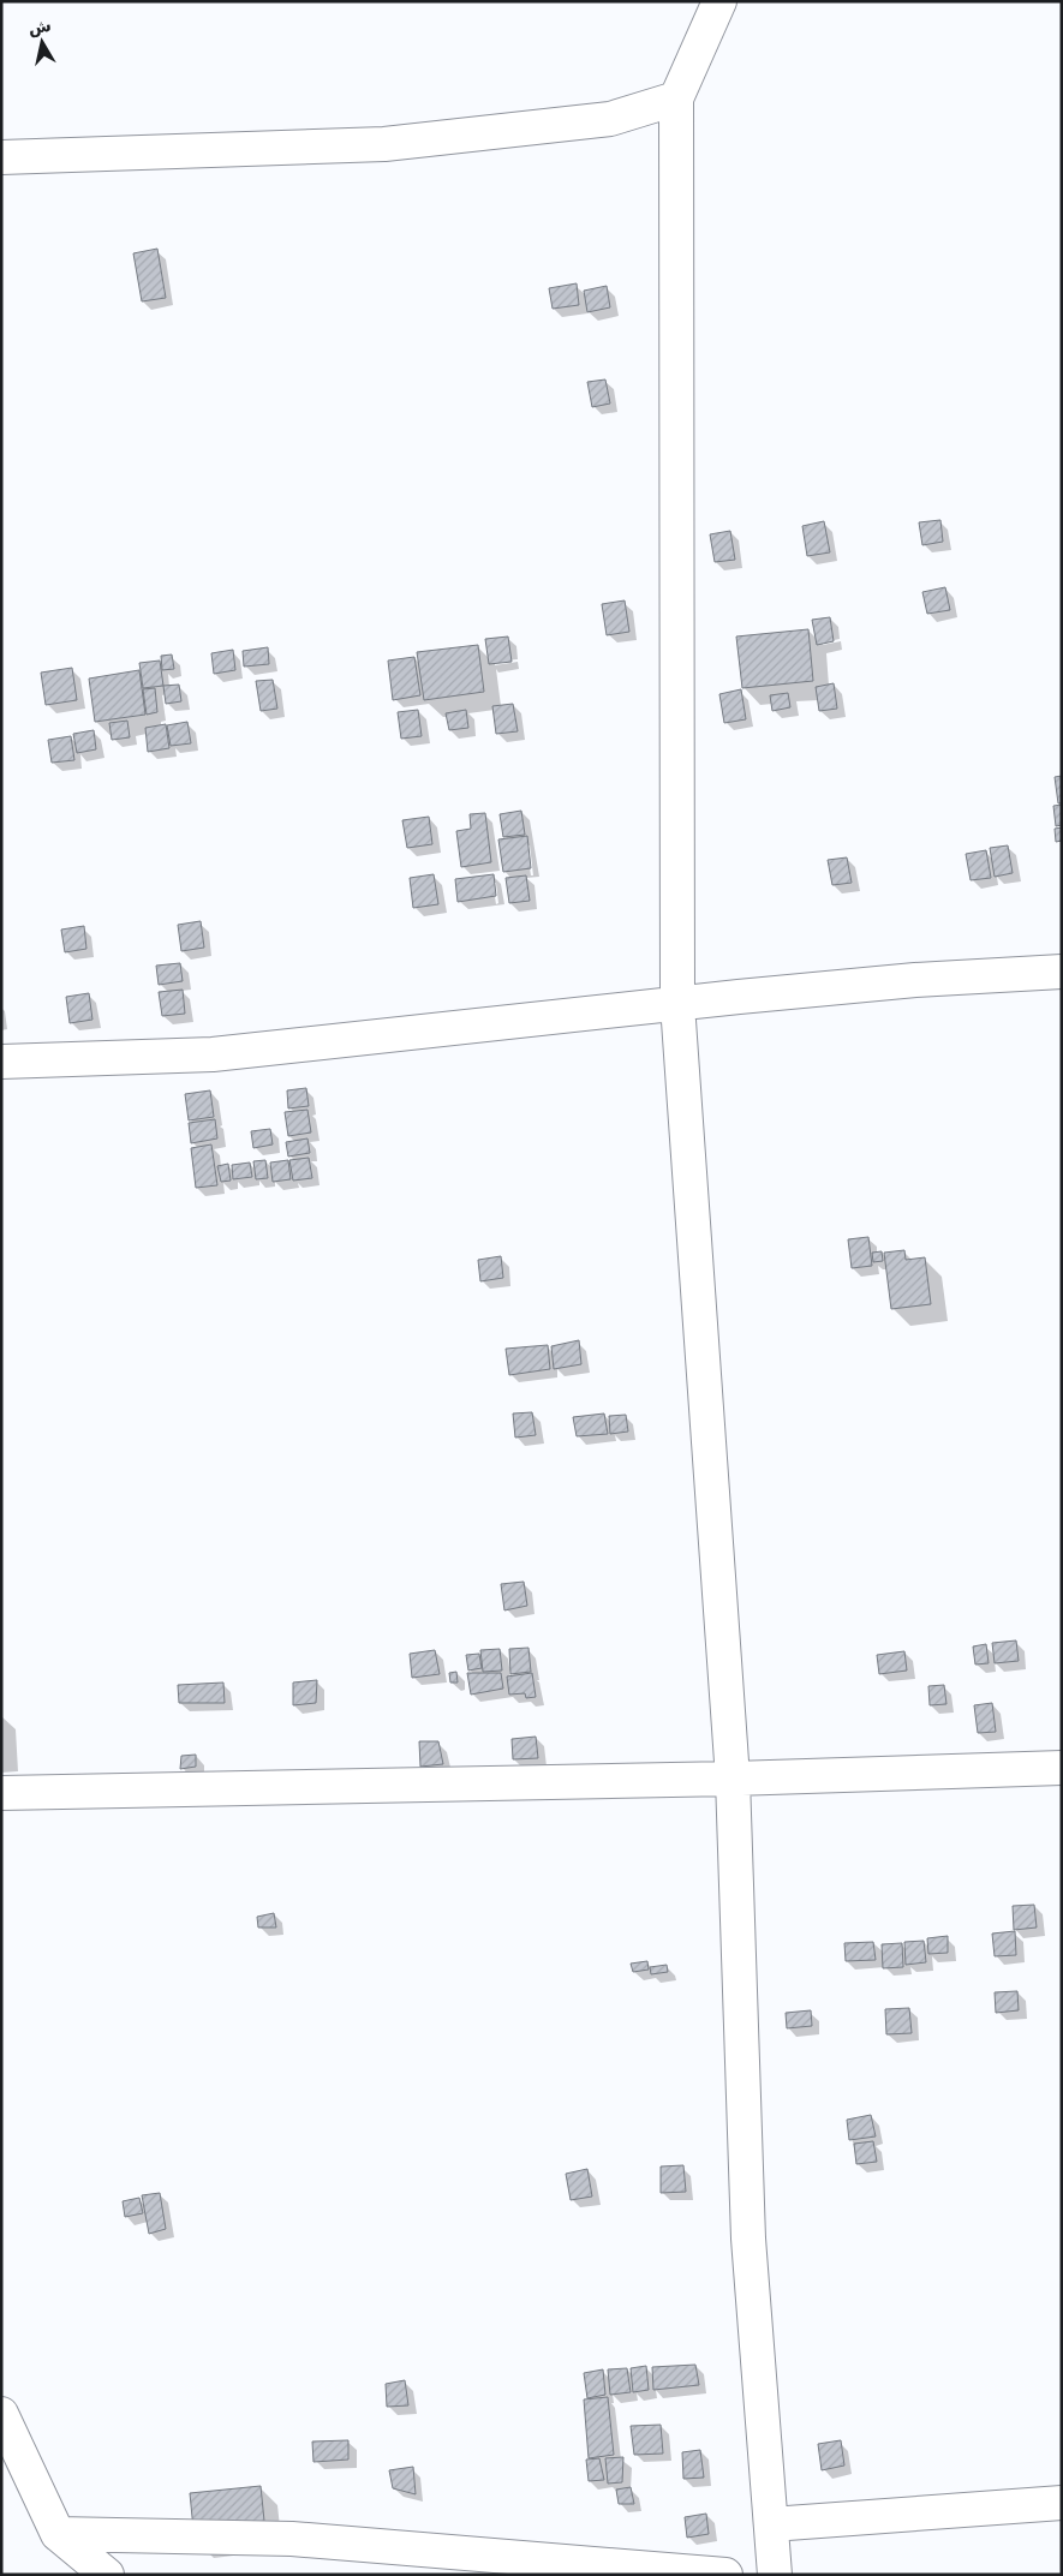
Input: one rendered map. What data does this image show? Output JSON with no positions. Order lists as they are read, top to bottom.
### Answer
{
  "north": "top"
}
